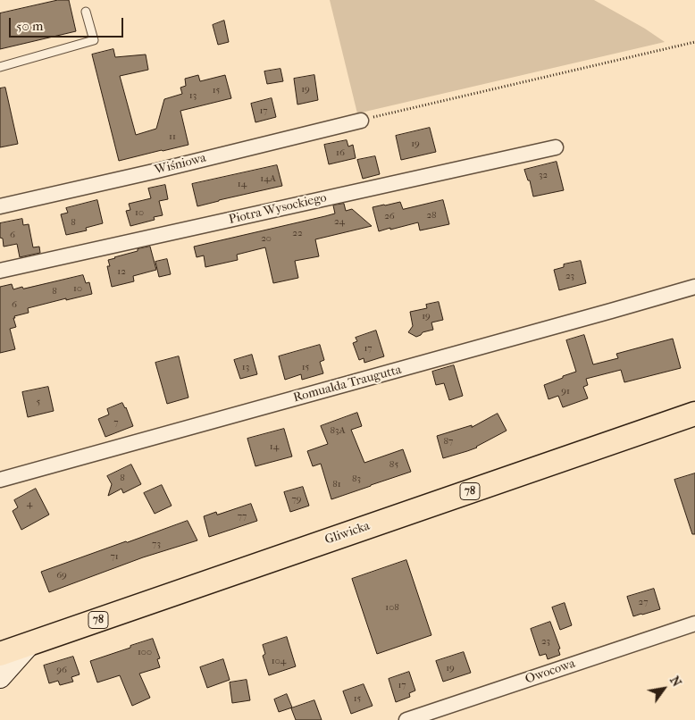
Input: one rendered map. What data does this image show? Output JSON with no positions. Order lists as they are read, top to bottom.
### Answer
{
  "streets": {
    "main road": ["78", "Gliwicka"],
    "street": [
      "Wiśniowa",
      "Piotra Wysockiego",
      "Romualda Traugutta",
      "Owocowa"
    ]
  },
  "house_numbers": [
    "19",
    "15",
    "13",
    "17",
    "11",
    "19",
    "16",
    "32",
    "14A",
    "14",
    "10",
    "28",
    "26",
    "24",
    "8",
    "22",
    "6",
    "20",
    "12",
    "23",
    "10",
    "8",
    "6",
    "19",
    "17",
    "13",
    "15",
    "91",
    "5",
    "7",
    "83A",
    "87",
    "14",
    "85",
    "8",
    "83",
    "81",
    "79",
    "4",
    "77",
    "73",
    "71",
    "69",
    "27",
    "108",
    "23",
    "100",
    "104",
    "19",
    "96",
    "17",
    "15"
  ],
  "scale_bar": "50 m",
  "north": "top right"
}
